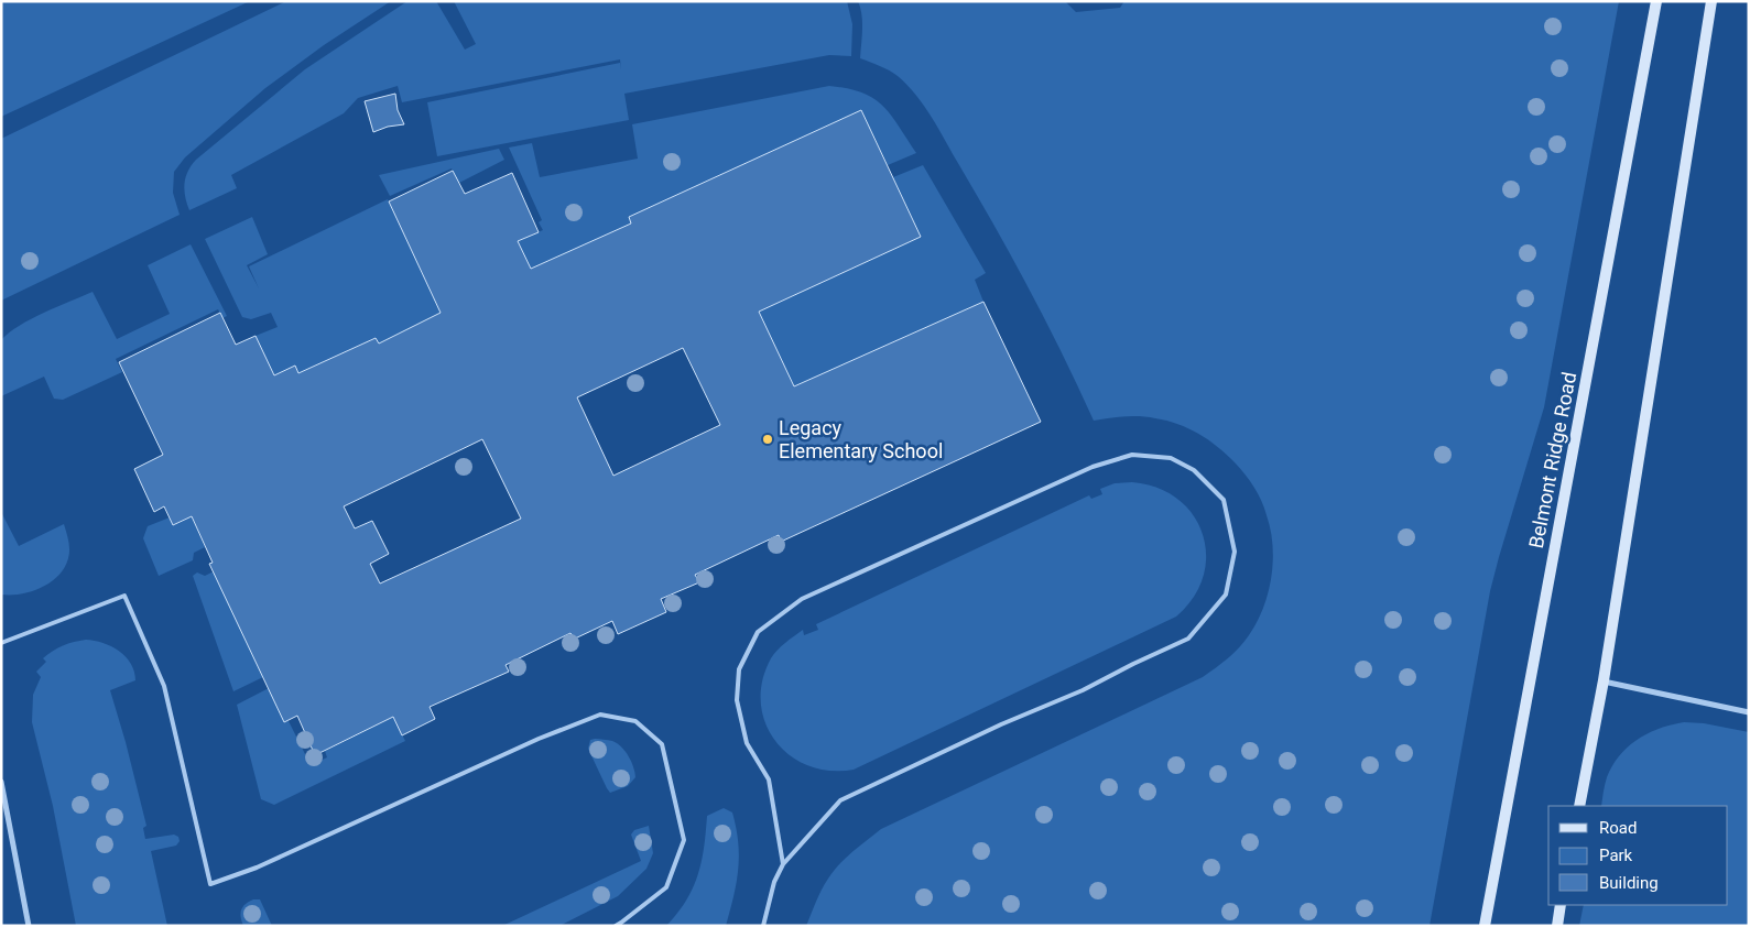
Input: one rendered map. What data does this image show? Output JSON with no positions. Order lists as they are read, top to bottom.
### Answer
{
  "streets": {
    "main road": ["Belmont Ridge Road"]
  },
  "places": ["Legacy Elementary School"],
  "legend": ["Road", "Park", "Building"]
}
